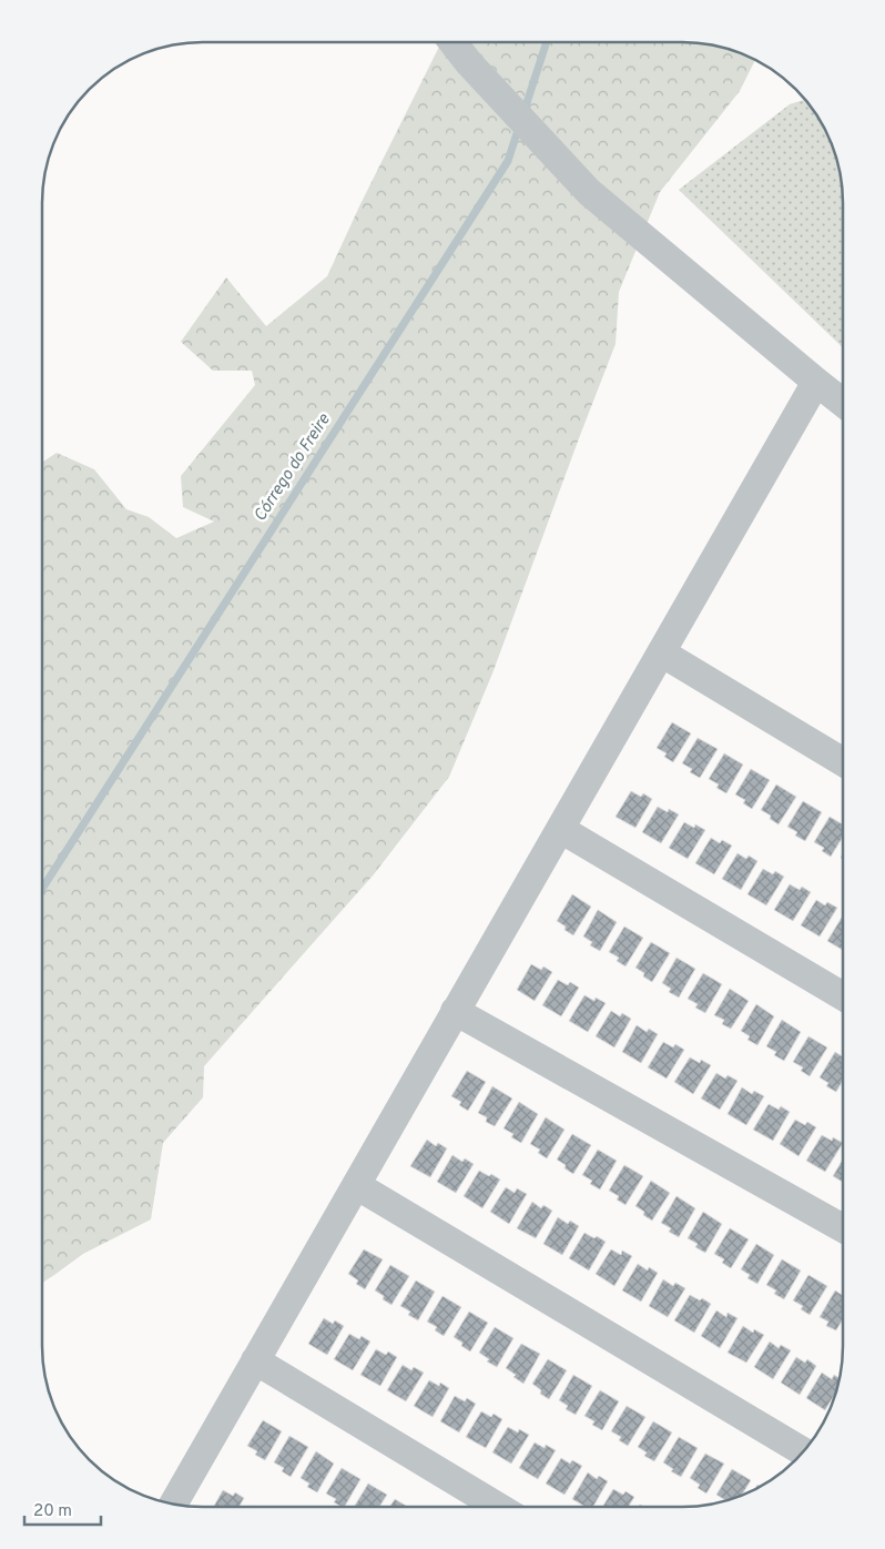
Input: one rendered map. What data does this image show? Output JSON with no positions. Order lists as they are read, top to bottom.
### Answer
{
  "water": ["Córrego do Freire"],
  "scale_bar": "20 m"
}
